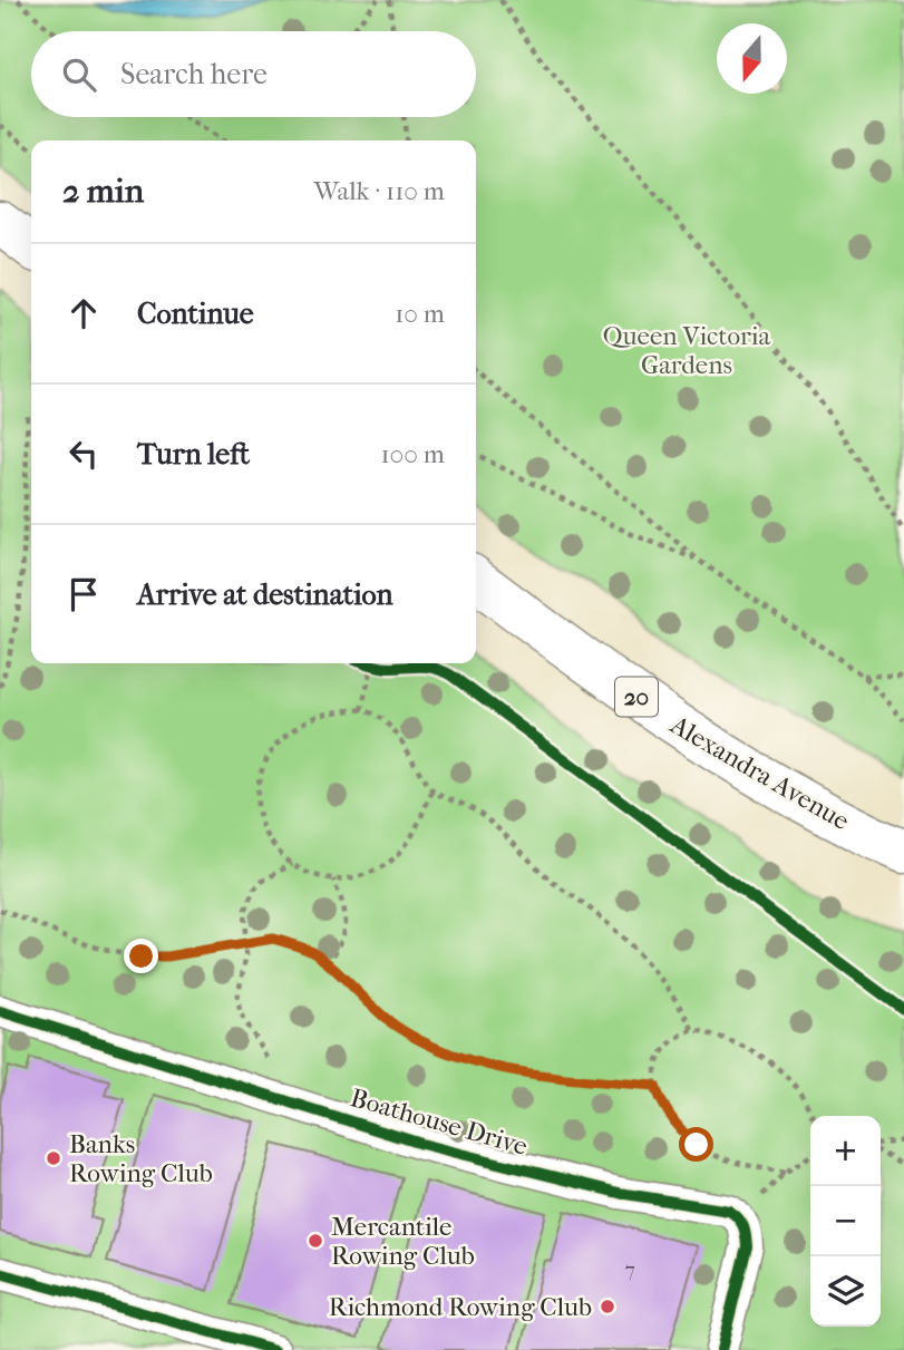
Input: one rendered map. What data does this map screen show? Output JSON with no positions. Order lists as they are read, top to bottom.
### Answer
{
  "streets": {
    "highway": ["20", "Alexandra Avenue"],
    "street": ["Boathouse Drive"]
  },
  "parks": ["Queen Victoria Gardens"],
  "places": ["Banks Rowing Club", "Mercantile Rowing Club", "Richmond Rowing Club"],
  "house_numbers": ["7"],
  "north": "bottom",
  "page": {
    "search": "Search here",
    "heading": ["2 min", "Walk · 110 m"],
    "list": [
      ["Continue", "10 m"],
      ["Turn left", "100 m"],
      "Arrive at destination"
    ],
    "map_buttons": ["+", "−"]
  }
}
